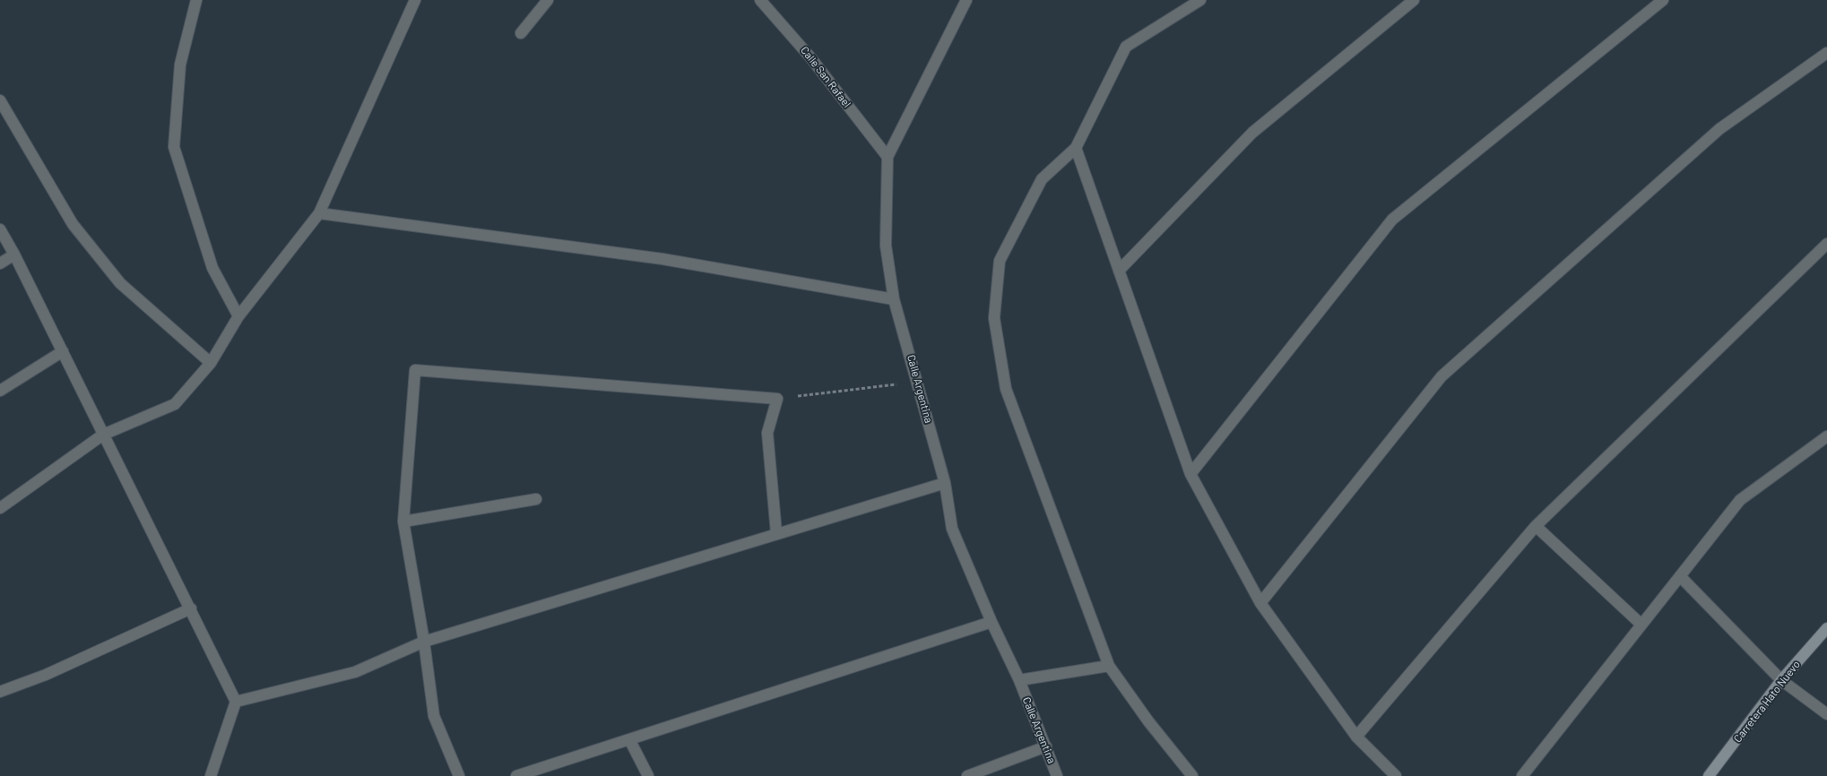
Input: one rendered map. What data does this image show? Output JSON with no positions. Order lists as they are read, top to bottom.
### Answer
{
  "streets": {
    "main road": ["Carretera Hato Nuevo"],
    "street": ["Calle San Rafael", "Calle Argentina"]
  },
  "crossings": [
    ["Calle San Rafael", "Calle Argentina"]
  ]
}
